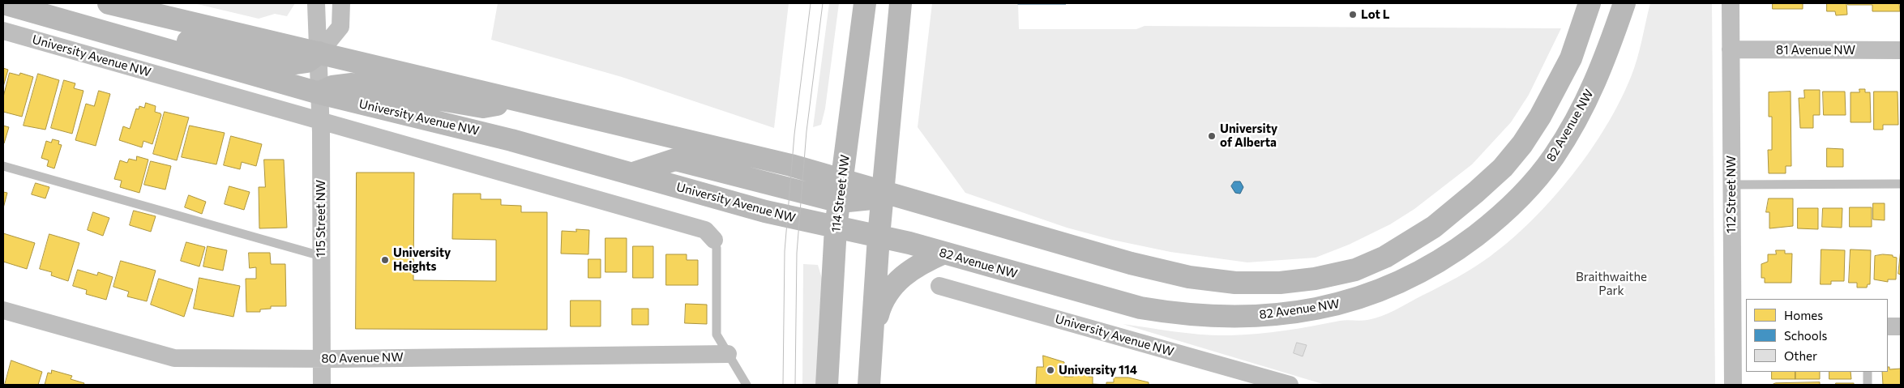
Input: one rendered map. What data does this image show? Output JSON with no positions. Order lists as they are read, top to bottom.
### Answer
{
  "streets": {
    "main road": ["University Avenue NW", "82 Avenue NW", "114 Street NW"],
    "street": [
      "81 Avenue NW",
      "112 Street NW",
      "115 Street NW",
      "80 Avenue NW"
    ]
  },
  "crossings": [
    ["81 Avenue NW", "112 Street NW"],
    ["University Avenue NW", "82 Avenue NW"],
    ["University Avenue NW", "114 Street NW"],
    ["University Avenue NW", "115 Street NW"],
    ["82 Avenue NW", "114 Street NW"],
    ["115 Street NW", "80 Avenue NW"]
  ],
  "parks": ["Braithwaithe Park"],
  "places": [
    "Lot L",
    "University of Alberta",
    "University Heights",
    "University 114"
  ],
  "legend": ["Homes", "Schools", "Other"]
}
